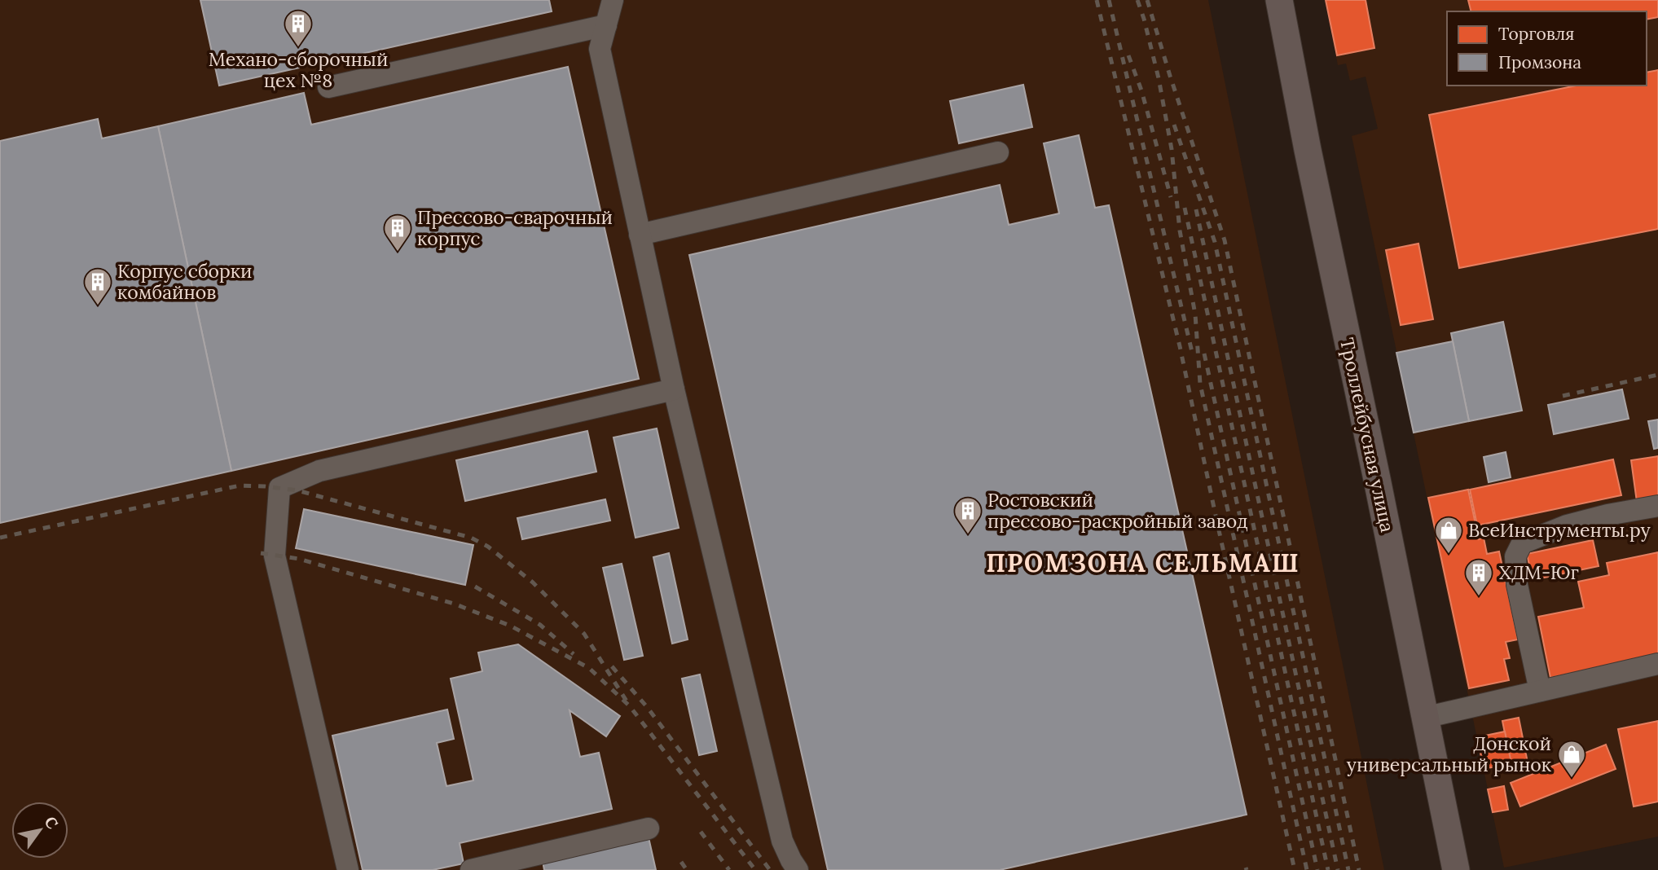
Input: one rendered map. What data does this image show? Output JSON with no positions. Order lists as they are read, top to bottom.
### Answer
{
  "streets": {
    "main road": ["Троллейбусная улица"]
  },
  "districts": ["ПРОМЗОНА СЕЛЬМАШ"],
  "places": {
    "building": [
      "Механо-сборочный цех №8",
      "Прессово-сварочный корпус",
      "Корпус сборки комбайнов",
      "Ростовский прессово-раскройный завод",
      "ХДМ-Юг"
    ],
    "shop": ["ВсеИнструменты.ру", "Донской универсальный рынок"]
  },
  "legend": ["Торговля", "Промзона"],
  "north": "top right"
}
